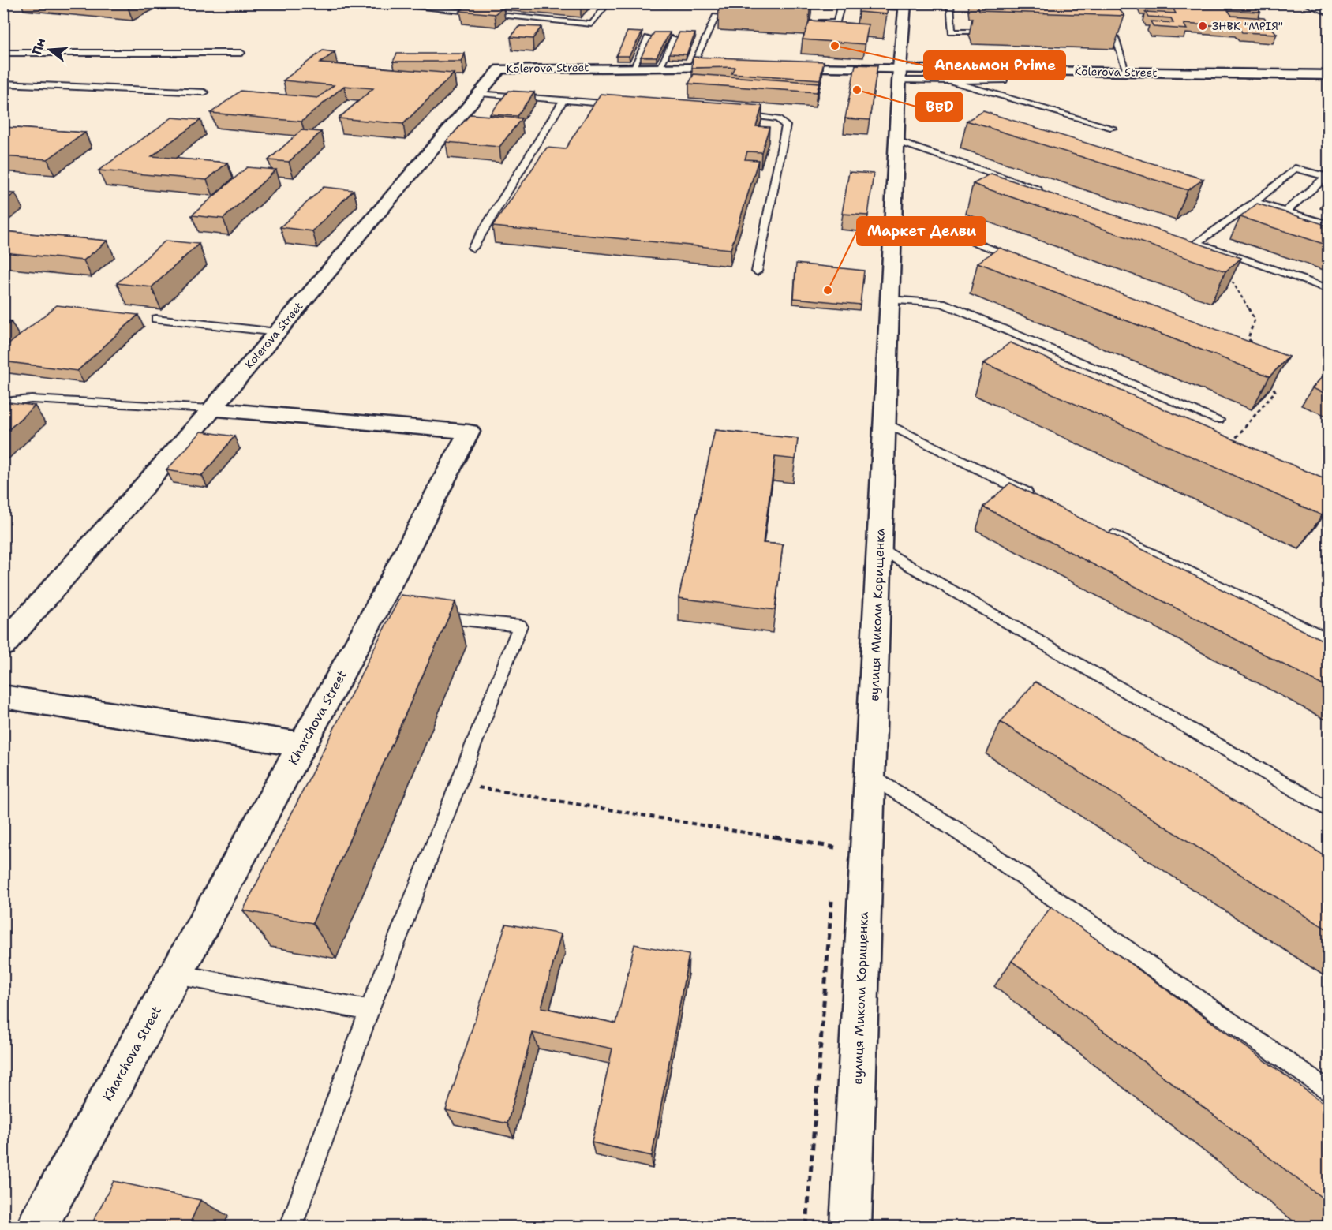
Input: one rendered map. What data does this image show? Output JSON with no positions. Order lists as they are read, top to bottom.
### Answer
{
  "streets": {
    "street": ["Kolerova Street", "вулиця Миколи Корищенка", "Kharchova Street"]
  },
  "crossings": [
    ["Kolerova Street", "вулиця Миколи Корищенка"],
    ["Kolerova Street", "Kharchova Street"]
  ],
  "places": [
    "ЗНВК \"МРІЯ\"",
    "Апельмон Prime",
    "BBD",
    "Маркет Делви"
  ],
  "north": "left"
}
